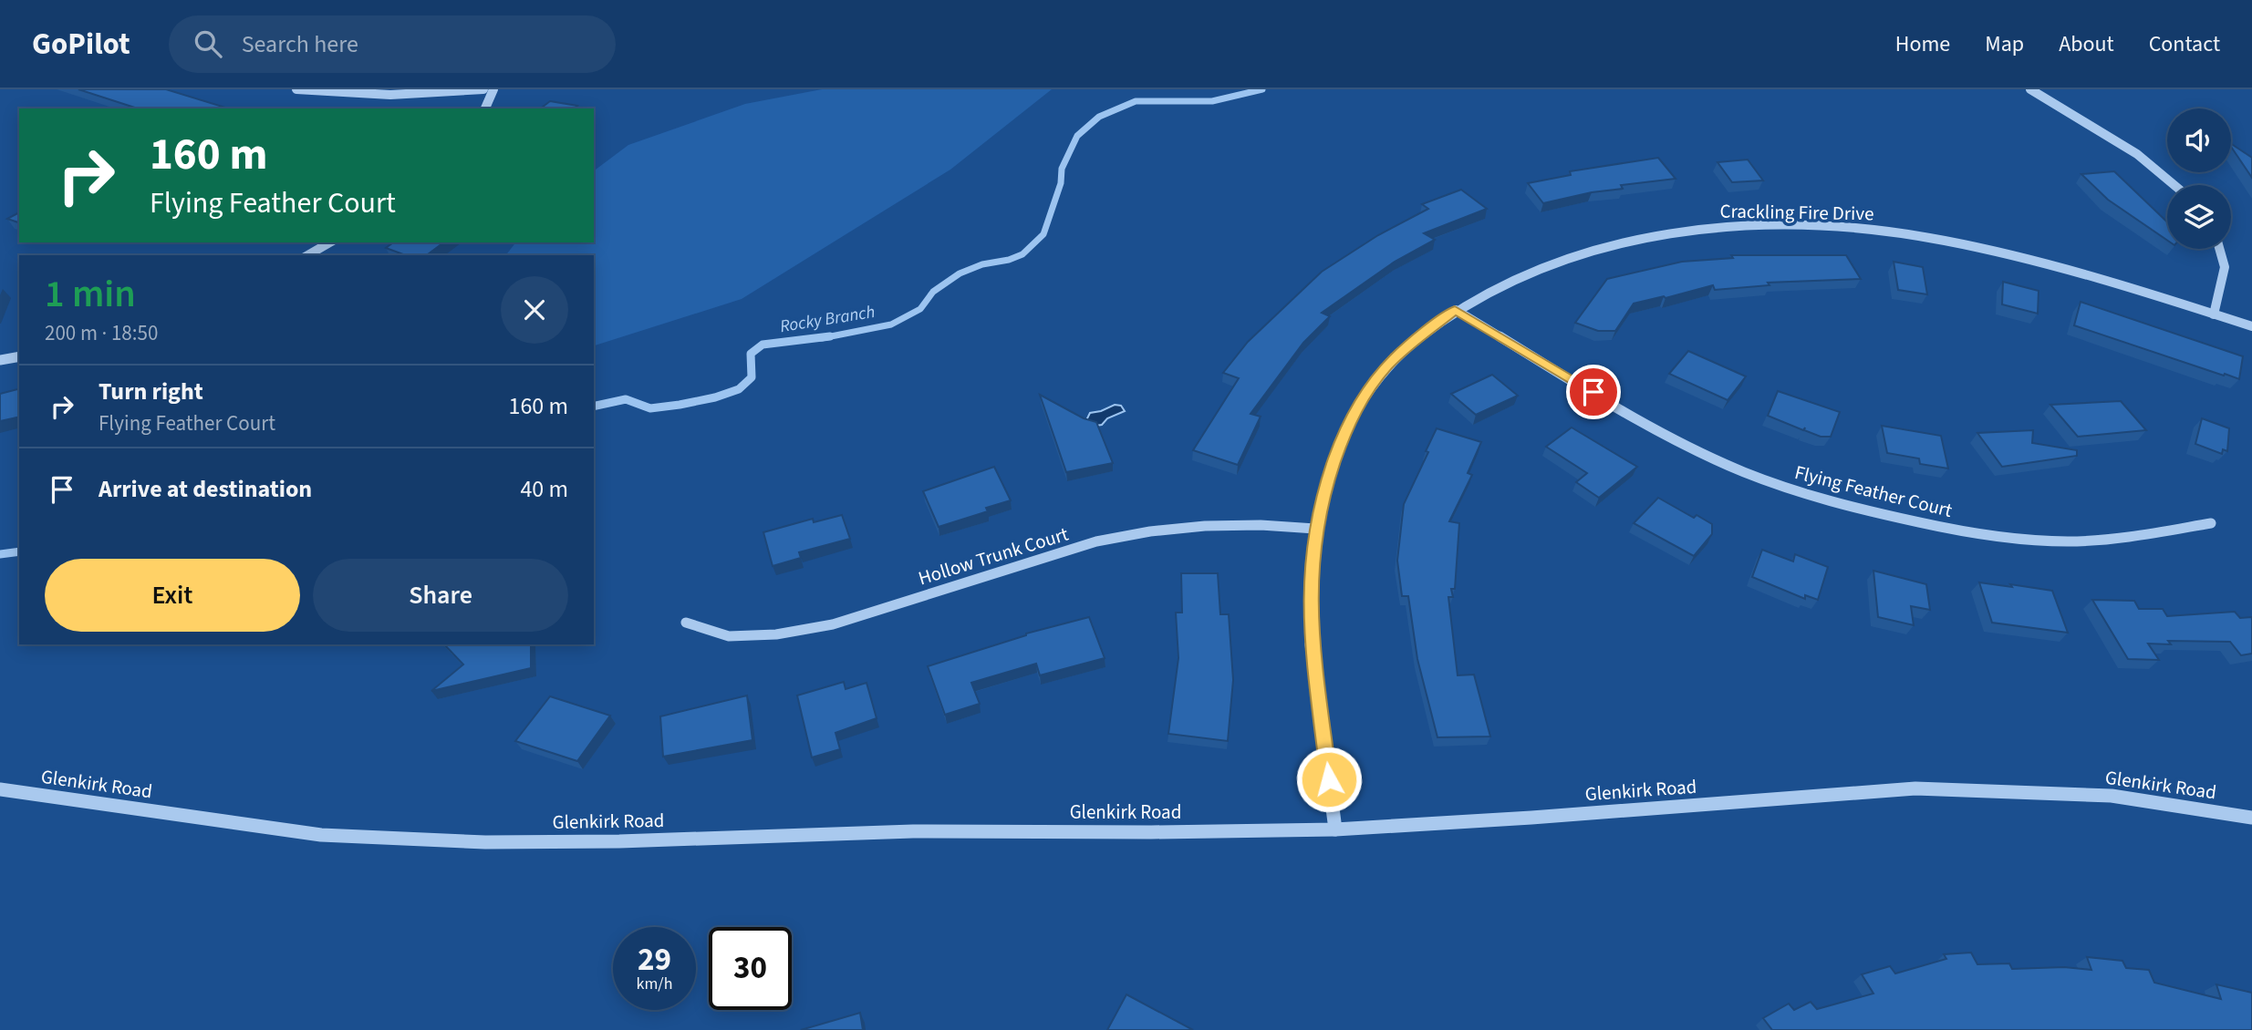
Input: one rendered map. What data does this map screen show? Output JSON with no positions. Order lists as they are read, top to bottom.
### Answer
{
  "streets": {
    "street": [
      "Crackling Fire Drive",
      "Flying Feather Court",
      "Hollow Trunk Court",
      "Glenkirk Road"
    ]
  },
  "crossings": [
    ["Crackling Fire Drive", "Flying Feather Court"],
    ["Crackling Fire Drive", "Hollow Trunk Court"],
    ["Crackling Fire Drive", "Glenkirk Road"]
  ],
  "water": ["Rocky Branch"],
  "page": {
    "header": "GoPilot",
    "search": "Search here",
    "nav": [
      "Home",
      "Map",
      "About",
      "Contact"
    ],
    "turn": ["160 m", "Flying Feather Court"],
    "heading": ["1 min", "200 m · 18:50"],
    "list": [
      {
        "name": "Turn right",
        "note": "Flying Feather Court",
        "value": "160 m"
      },
      {
        "name": "Arrive at destination",
        "value": "40 m"
      }
    ],
    "buttons": ["Exit", "Share"],
    "speed": "29 km/h",
    "limit": "30"
  }
}
